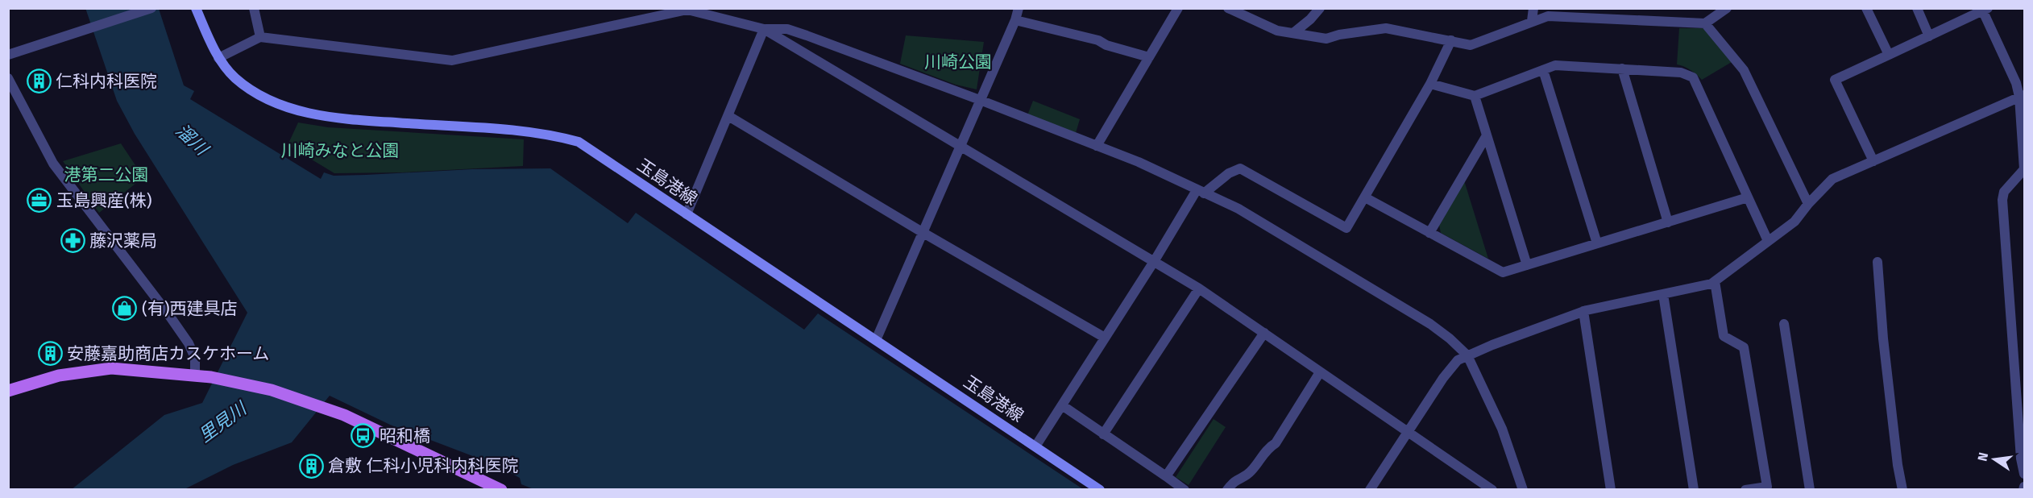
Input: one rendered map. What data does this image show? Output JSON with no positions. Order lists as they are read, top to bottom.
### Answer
{
  "streets": {
    "main road": ["玉島港線"]
  },
  "water": ["溜川", "里見川"],
  "parks": ["川崎公園", "川崎みなと公園", "港第二公園"],
  "places": {
    "building": ["仁科内科医院", "安藤嘉助商店カスケホーム", "倉敷 仁科小児科内科医院"],
    "office": ["玉島興産(株)"],
    "pharmacy": ["藤沢薬局"],
    "shop": ["(有)西建具店"],
    "bus stop": ["昭和橋"]
  },
  "north": "left"
}
